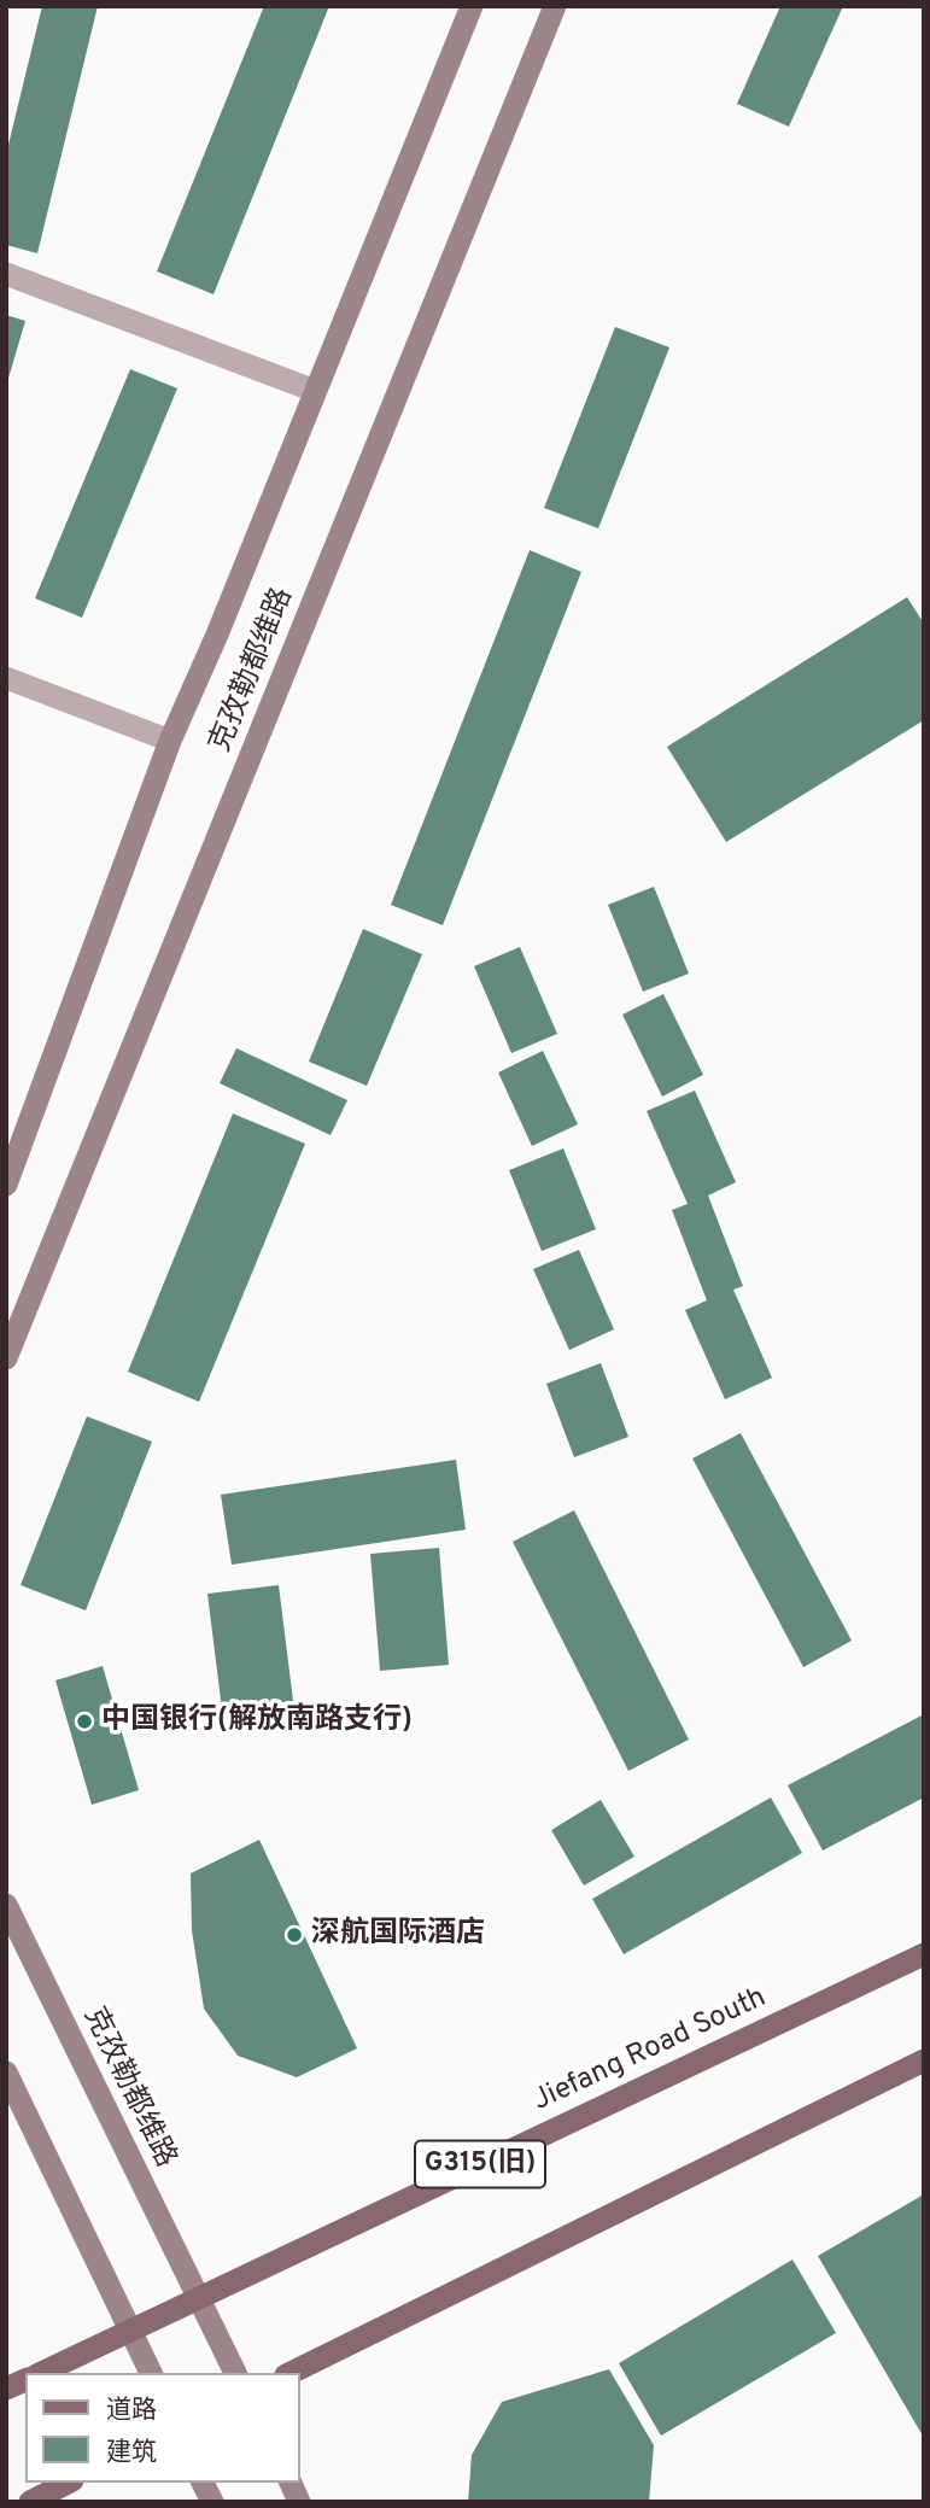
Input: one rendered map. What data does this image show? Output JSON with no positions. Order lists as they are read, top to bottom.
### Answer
{
  "streets": {
    "main road": ["克孜勒都维路", "Jiefang Road South", "G315(旧)"]
  },
  "crossings": [
    ["克孜勒都维路", "Jiefang Road South"]
  ],
  "places": ["中国银行(解放南路支行)", "深航国际酒店"],
  "legend": ["道路", "建筑"]
}
